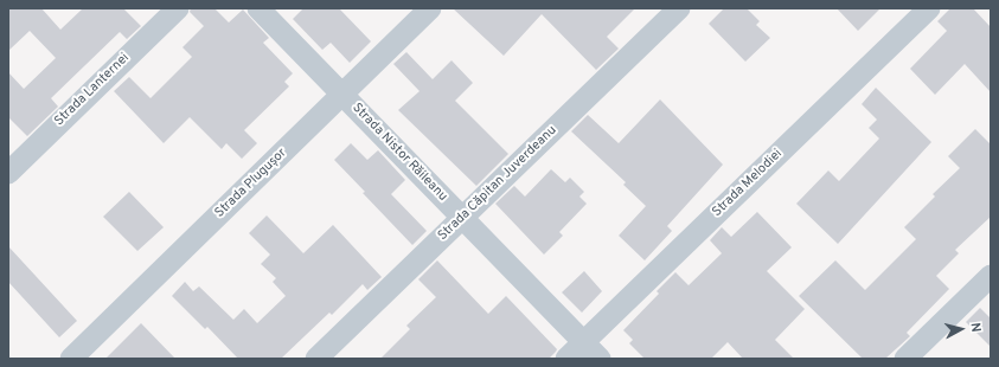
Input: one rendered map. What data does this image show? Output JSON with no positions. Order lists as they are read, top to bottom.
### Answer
{
  "streets": {
    "street": [
      "Strada Lanternei",
      "Strada Nistor Răileanu",
      "Strada Plugușor",
      "Strada Căpitan Juverdeanu",
      "Strada Melodiei"
    ]
  },
  "crossings": [
    ["Strada Nistor Răileanu", "Strada Plugușor"],
    ["Strada Nistor Răileanu", "Strada Căpitan Juverdeanu"],
    ["Strada Nistor Răileanu", "Strada Melodiei"]
  ],
  "north": "right"
}
